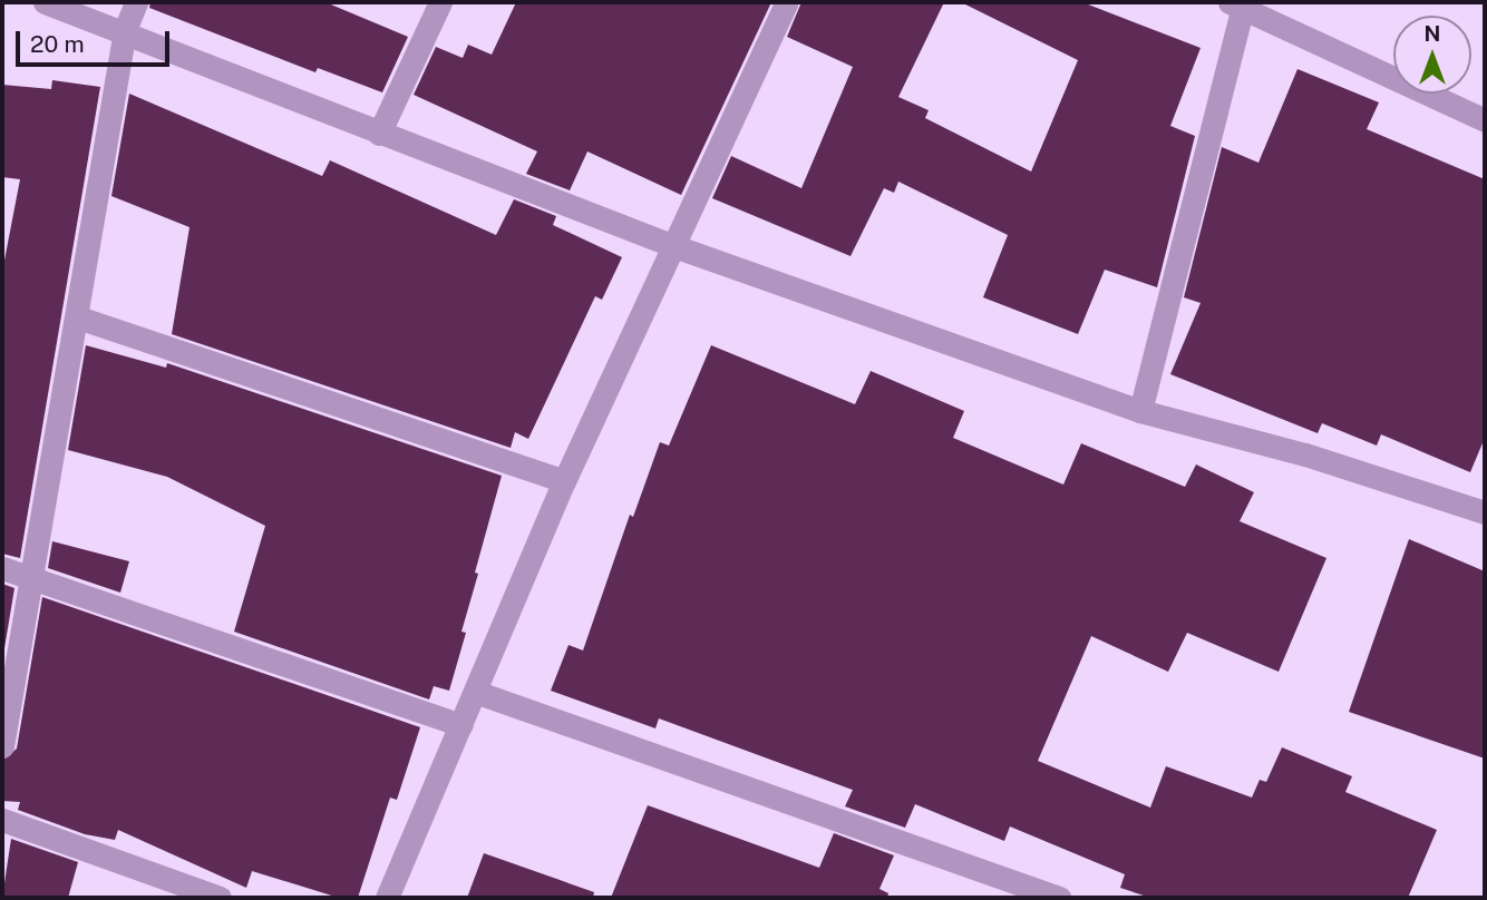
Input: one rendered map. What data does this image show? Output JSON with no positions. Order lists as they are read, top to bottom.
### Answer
{
  "scale_bar": "20 m",
  "north": "top"
}
